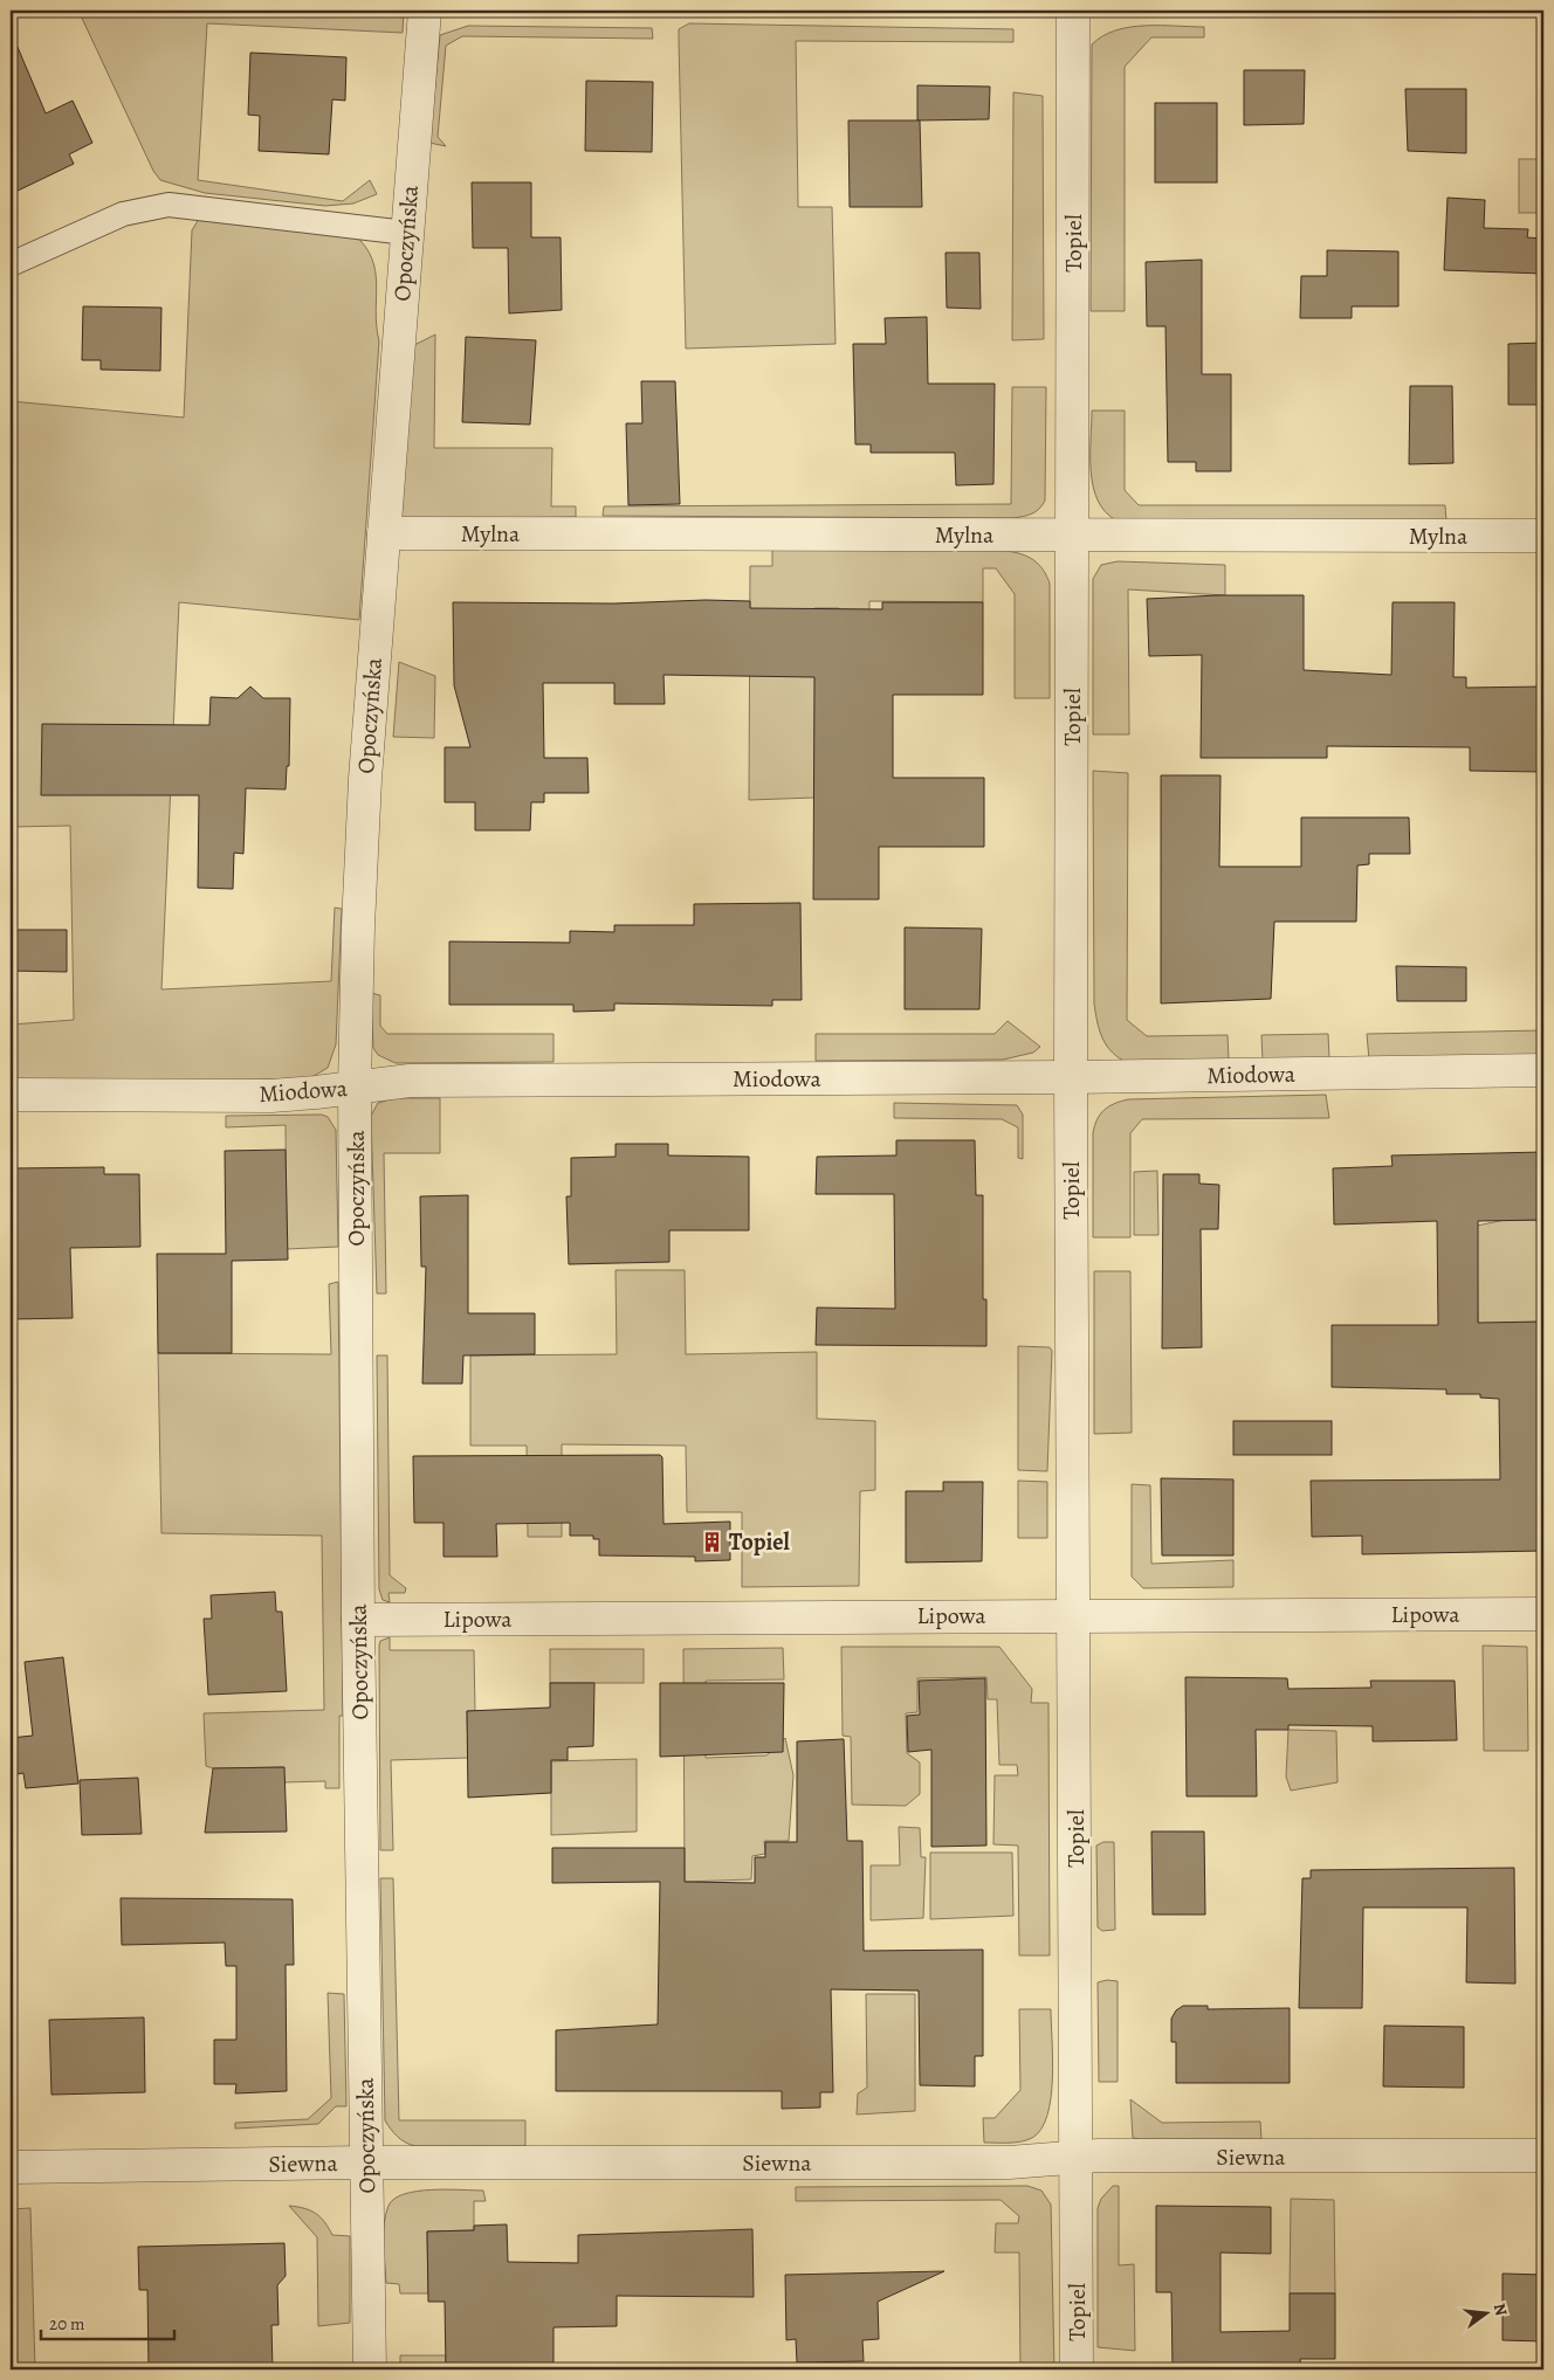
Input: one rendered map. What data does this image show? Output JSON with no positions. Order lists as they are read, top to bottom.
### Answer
{
  "streets": {
    "street": [
      "Opoczyńska",
      "Topiel",
      "Mylna",
      "Miodowa",
      "Lipowa",
      "Siewna"
    ]
  },
  "crossings": [
    ["Opoczyńska", "Mylna"],
    ["Opoczyńska", "Miodowa"],
    ["Opoczyńska", "Lipowa"],
    ["Opoczyńska", "Siewna"],
    ["Topiel", "Mylna"],
    ["Topiel", "Miodowa"],
    ["Topiel", "Lipowa"],
    ["Topiel", "Siewna"]
  ],
  "places": {
    "building": ["Topiel"]
  },
  "scale_bar": "20 m",
  "north": "right"
}
